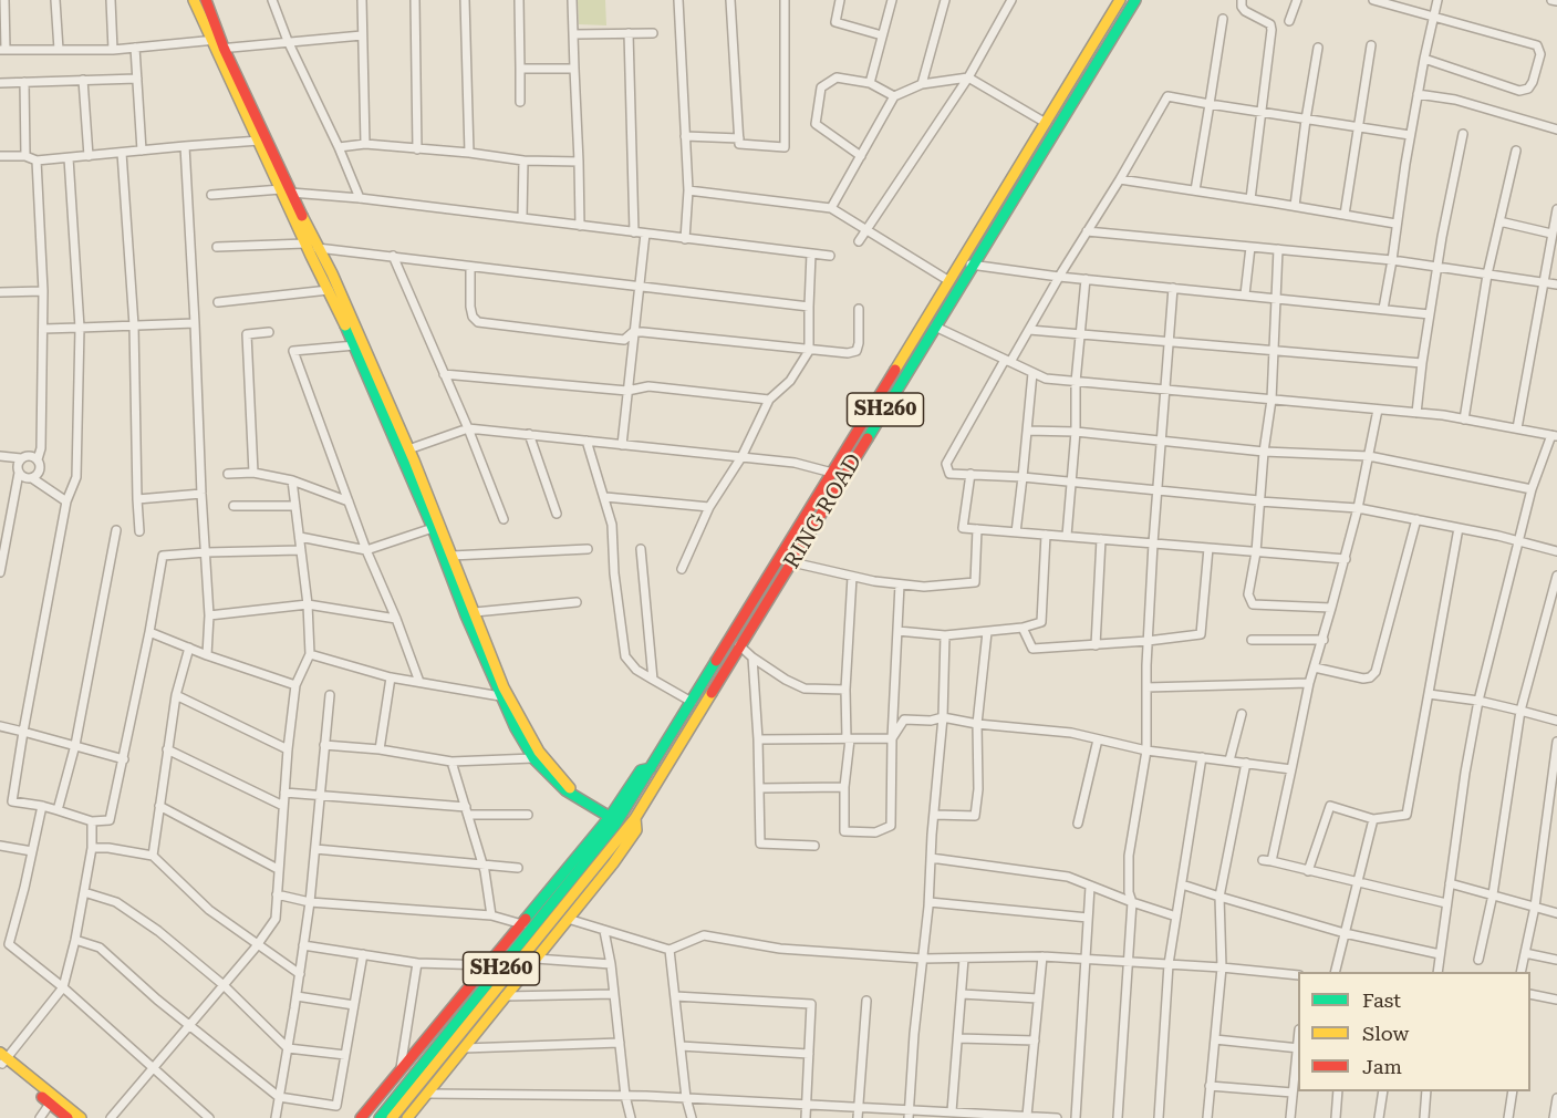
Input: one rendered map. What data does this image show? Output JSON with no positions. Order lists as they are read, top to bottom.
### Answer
{
  "streets": {
    "main road": ["SH260", "RING ROAD"]
  },
  "crossings": [
    ["SH260", "RING ROAD"]
  ],
  "legend": ["Fast", "Slow", "Jam"]
}
